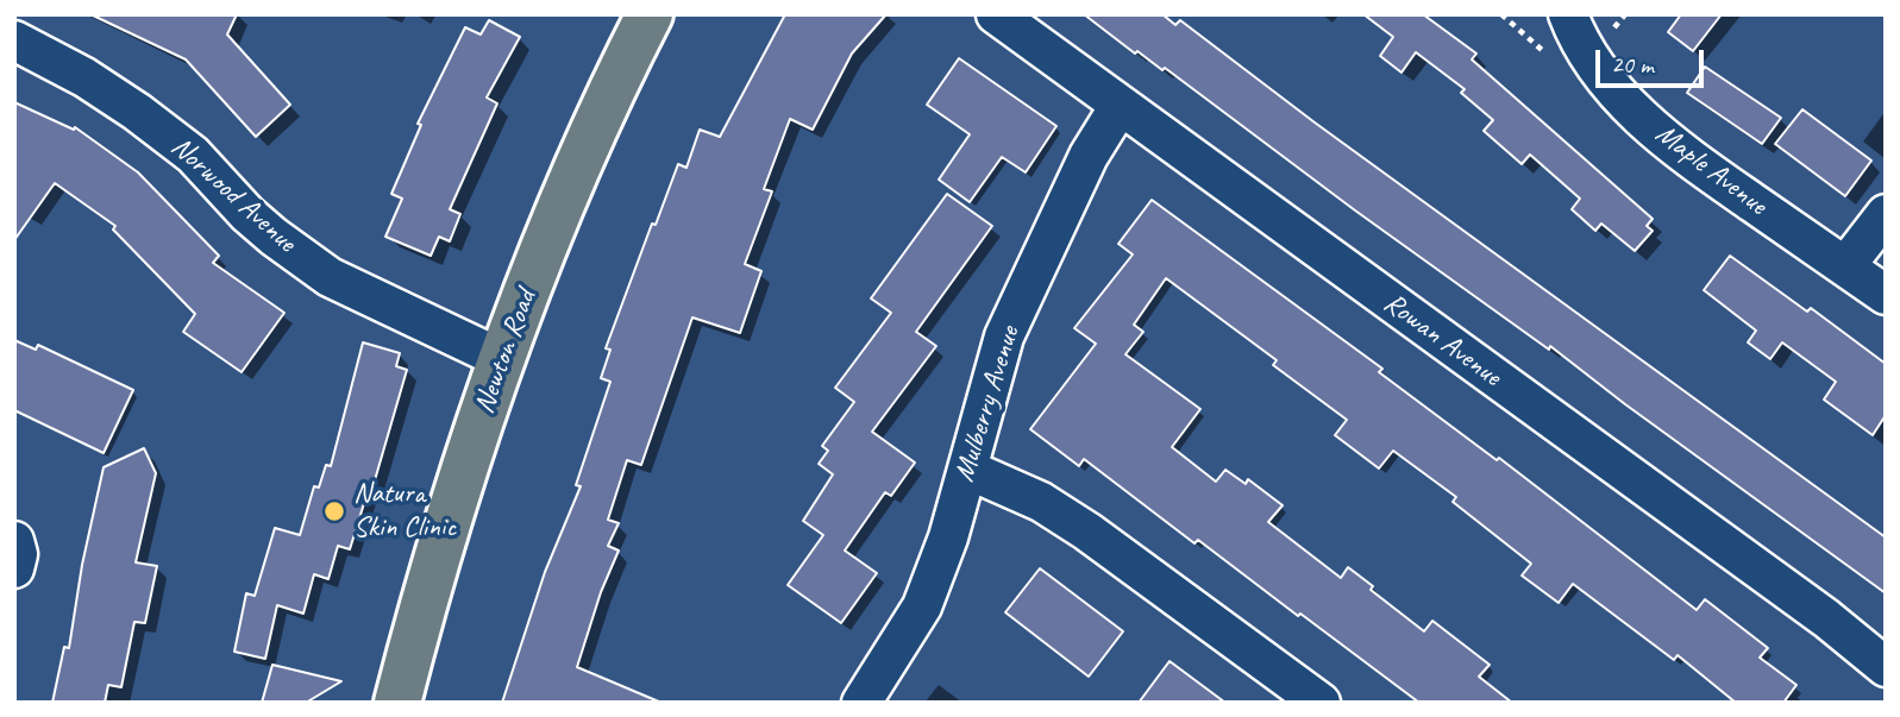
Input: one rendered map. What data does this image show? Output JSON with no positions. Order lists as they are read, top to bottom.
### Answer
{
  "streets": {
    "main road": ["Newton Road"],
    "street": [
      "Maple Avenue",
      "Norwood Avenue",
      "Rowan Avenue",
      "Mulberry Avenue"
    ]
  },
  "crossings": [
    ["Norwood Avenue", "Newton Road"],
    ["Rowan Avenue", "Mulberry Avenue"]
  ],
  "places": ["Natura Skin Clinic"],
  "scale_bar": "20 m"
}
